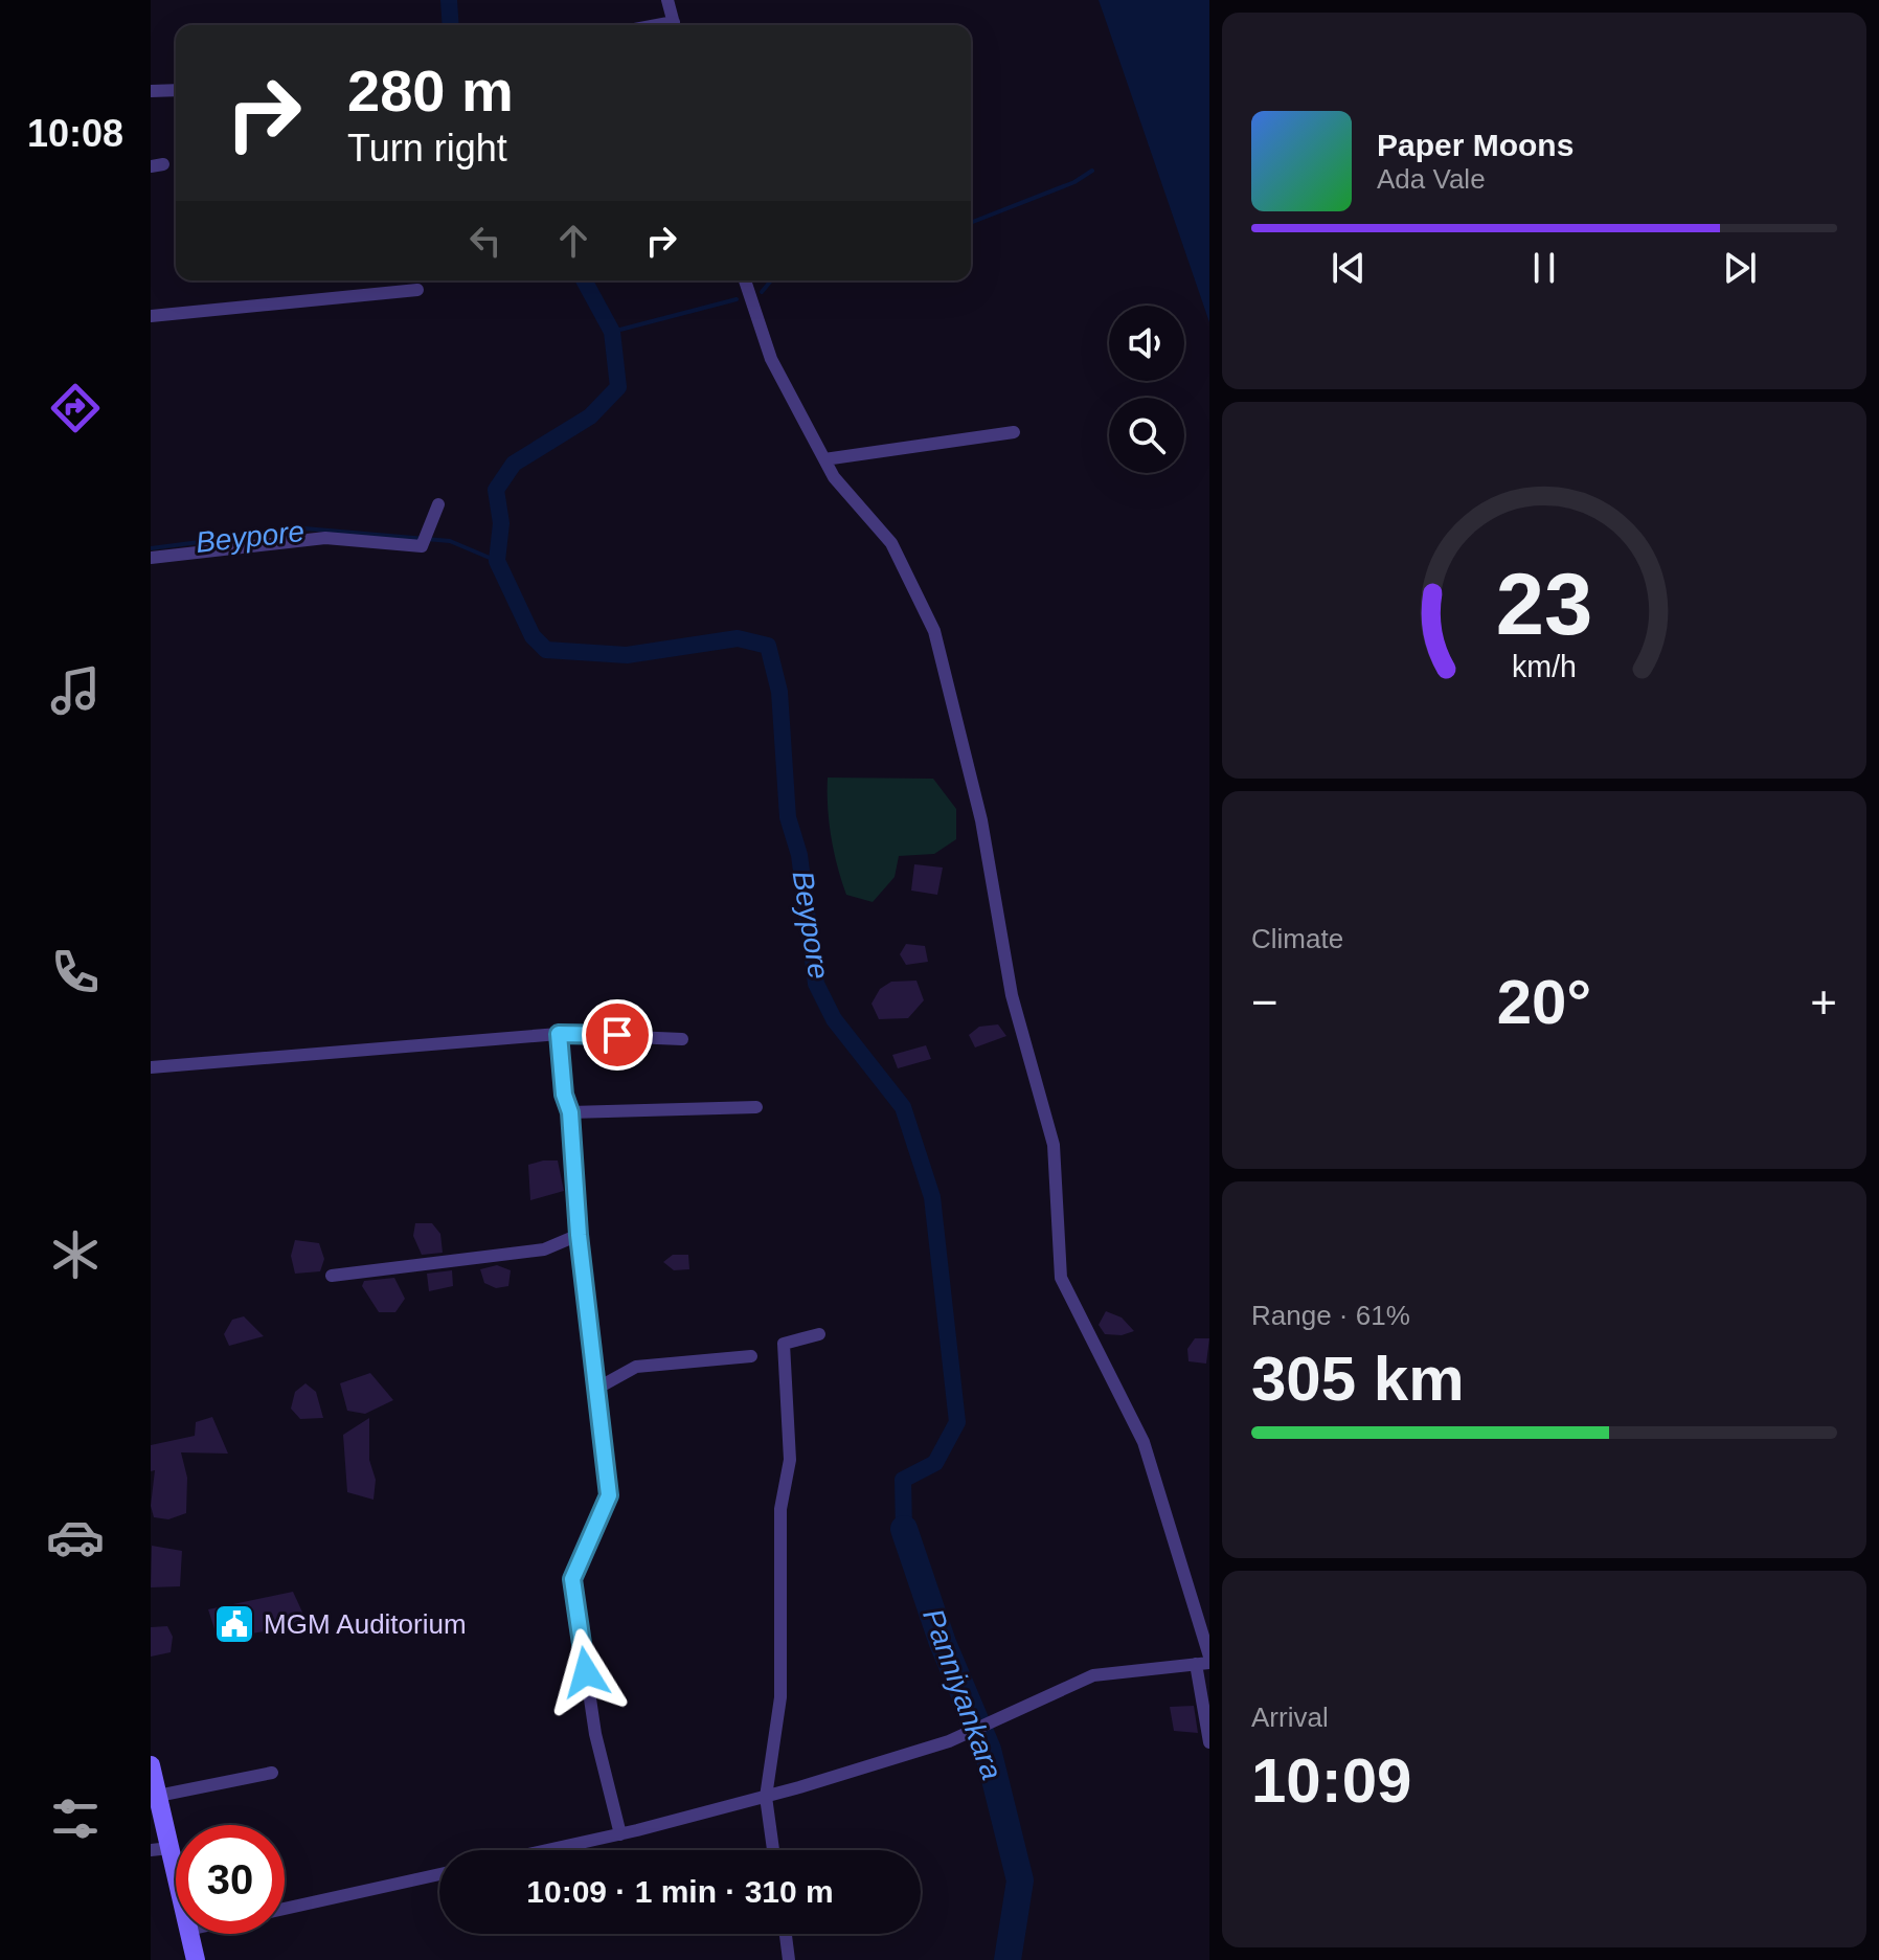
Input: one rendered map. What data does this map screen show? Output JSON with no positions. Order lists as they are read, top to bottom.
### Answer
{
  "water": ["Beypore", "Panniyankara"],
  "places": {
    "public building": ["MGM Auditorium"]
  },
  "page": {
    "tabs": "10:08",
    "turn": ["280 m", "Turn right"],
    "song": ["Paper Moons", "Ada Vale"],
    "tile": [
      "Climate",
      ["Range · 61%", "305 km"],
      ["Arrival", "10:09"]
    ],
    "heat": ["−", "20°", "+"],
    "limit": "30",
    "trip": "10:09 · 1 min · 310 m",
    "gauge": ["23", "km/h"]
  }
}
